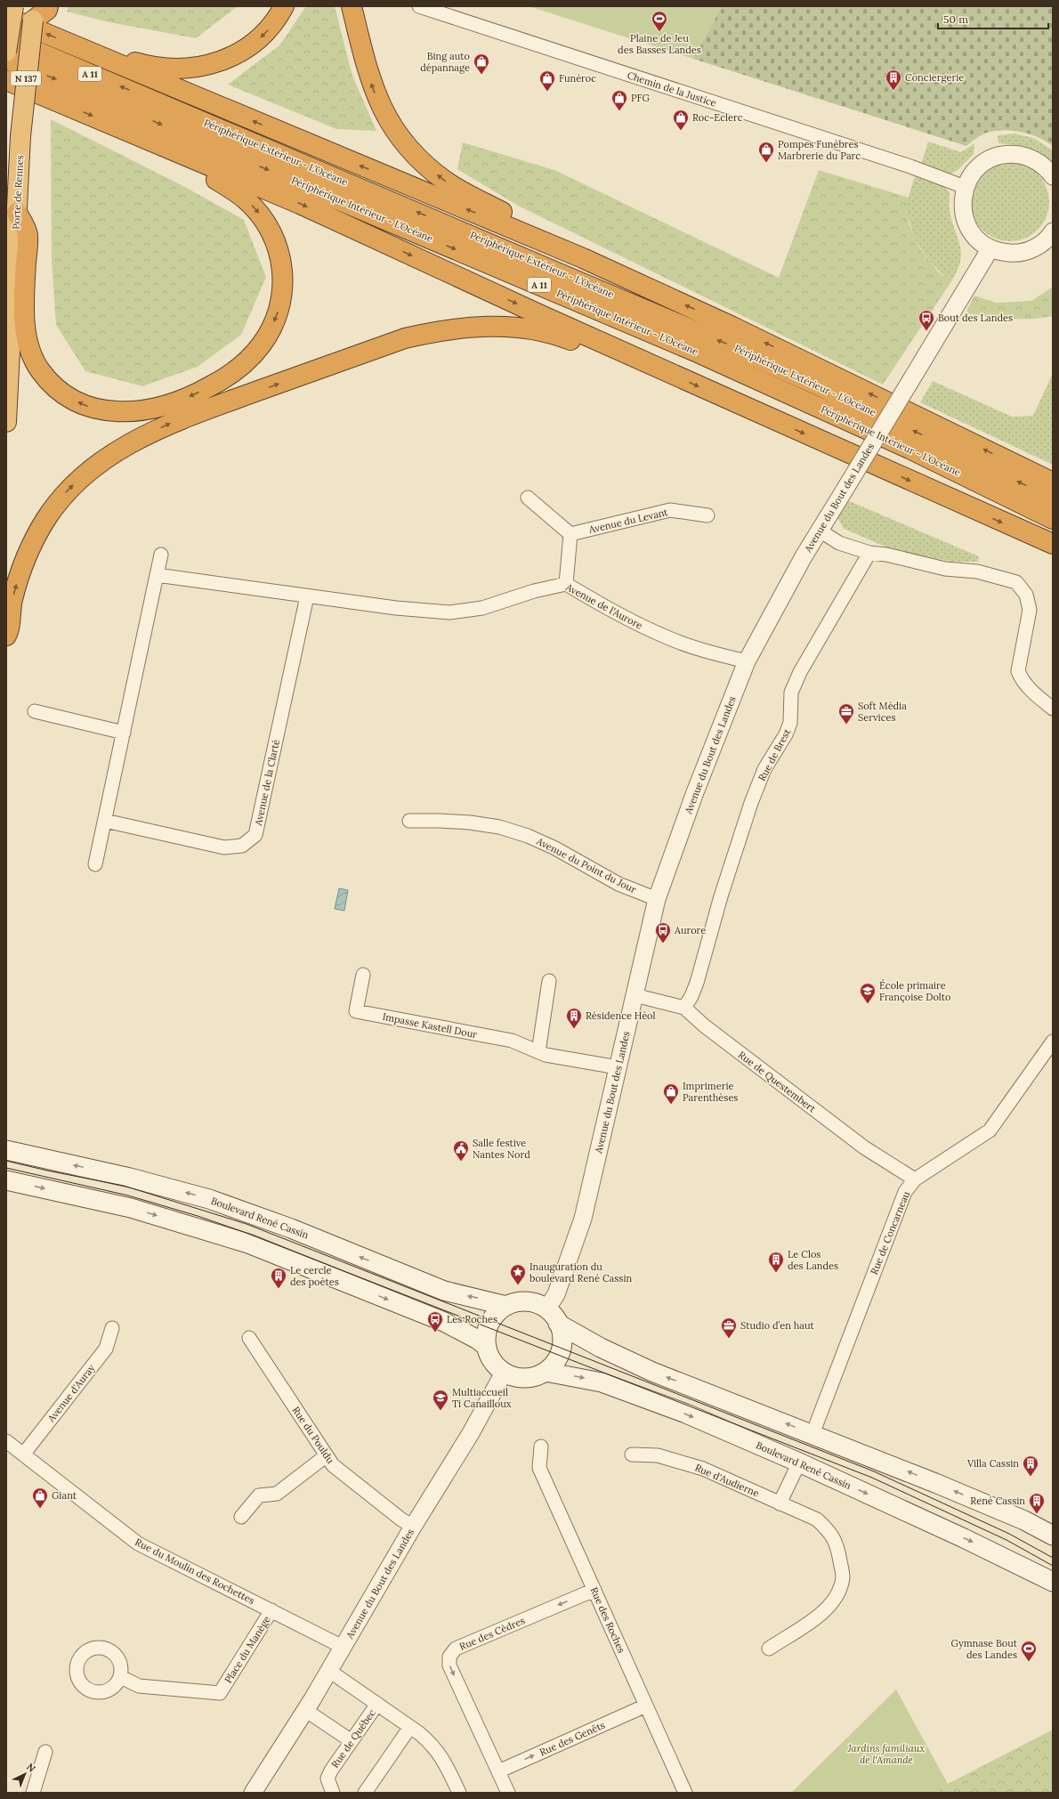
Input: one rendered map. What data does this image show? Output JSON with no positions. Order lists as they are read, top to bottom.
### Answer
{
  "streets": {
    "highway": [
      "A 11",
      "N 137",
      "Périphérique Extérieur - L’Océane",
      "Porte de Rennes",
      "Périphérique Intérieur - L’Océane"
    ],
    "main road": ["Boulevard René Cassin"],
    "street": [
      "Chemin de la Justice",
      "Avenue du Bout des Landes",
      "Avenue du Levant",
      "Avenue de l'Aurore",
      "Rue de Brest",
      "Avenue de la Clarté",
      "Avenue du Point du Jour",
      "Impasse Kastell Dour",
      "Rue de Questembert",
      "Rue de Concarneau",
      "Avenue d'Auray",
      "Rue du Pouldu",
      "Rue d'Audierne",
      "Rue du Moulin des Rochettes",
      "Rue des Roches",
      "Rue des Cèdres",
      "Place du Manège",
      "Rue de Québec",
      "Rue des Genêts"
    ]
  },
  "crossings": [
    ["Périphérique Extérieur - L’Océane", "Périphérique Intérieur - L’Océane"],
    ["Avenue du Bout des Landes", "Avenue de l'Aurore"],
    ["Avenue du Bout des Landes", "Avenue du Point du Jour"],
    ["Avenue du Bout des Landes", "Impasse Kastell Dour"],
    ["Avenue du Bout des Landes", "Rue de Questembert"],
    ["Avenue du Bout des Landes", "Boulevard René Cassin"],
    ["Avenue du Bout des Landes", "Rue du Pouldu"],
    ["Avenue du Bout des Landes", "Rue du Moulin des Rochettes"],
    ["Avenue du Bout des Landes", "Rue de Québec"],
    ["Avenue de l'Aurore", "Avenue de la Clarté"],
    ["Rue de Brest", "Rue de Questembert"],
    ["Rue de Questembert", "Rue de Concarneau"],
    ["Avenue d'Auray", "Rue du Moulin des Rochettes"],
    ["Rue du Moulin des Rochettes", "Place du Manège"],
    ["Rue des Roches", "Rue des Cèdres"],
    ["Rue des Roches", "Rue des Genêts"],
    ["Rue des Cèdres", "Rue des Genêts"]
  ],
  "one_way": ["Rue des Genêts"],
  "parks": ["Jardins familiaux de l'Amande"],
  "places": {
    "sports": ["Plaine de Jeu des Basses Landes", "Gymnase Bout des Landes"],
    "shop": [
      "Bing auto dépannage",
      "Funéroc",
      "PFG",
      "Roc-Eclerc",
      "Pompes Funèbres Marbrerie du Parc",
      "Imprimerie Parenthèses",
      "Giant"
    ],
    "building": [
      "Conciergerie",
      "Résidence Héol",
      "Le Clos des Landes",
      "Le cercle des poètes",
      "Villa Cassin",
      "René Cassin"
    ],
    "bus stop": ["Bout des Landes", "Aurore", "Les Roches"],
    "office": ["Soft Média Services", "Studio d’en haut"],
    "school or university": ["École primaire Françoise Dolto", "Multiaccueil Ti Canailloux"],
    "public building": ["Salle festive Nantes Nord"],
    "place": ["Inauguration du boulevard René Cassin"]
  },
  "scale_bar": "50 m",
  "north": "top right"
}
